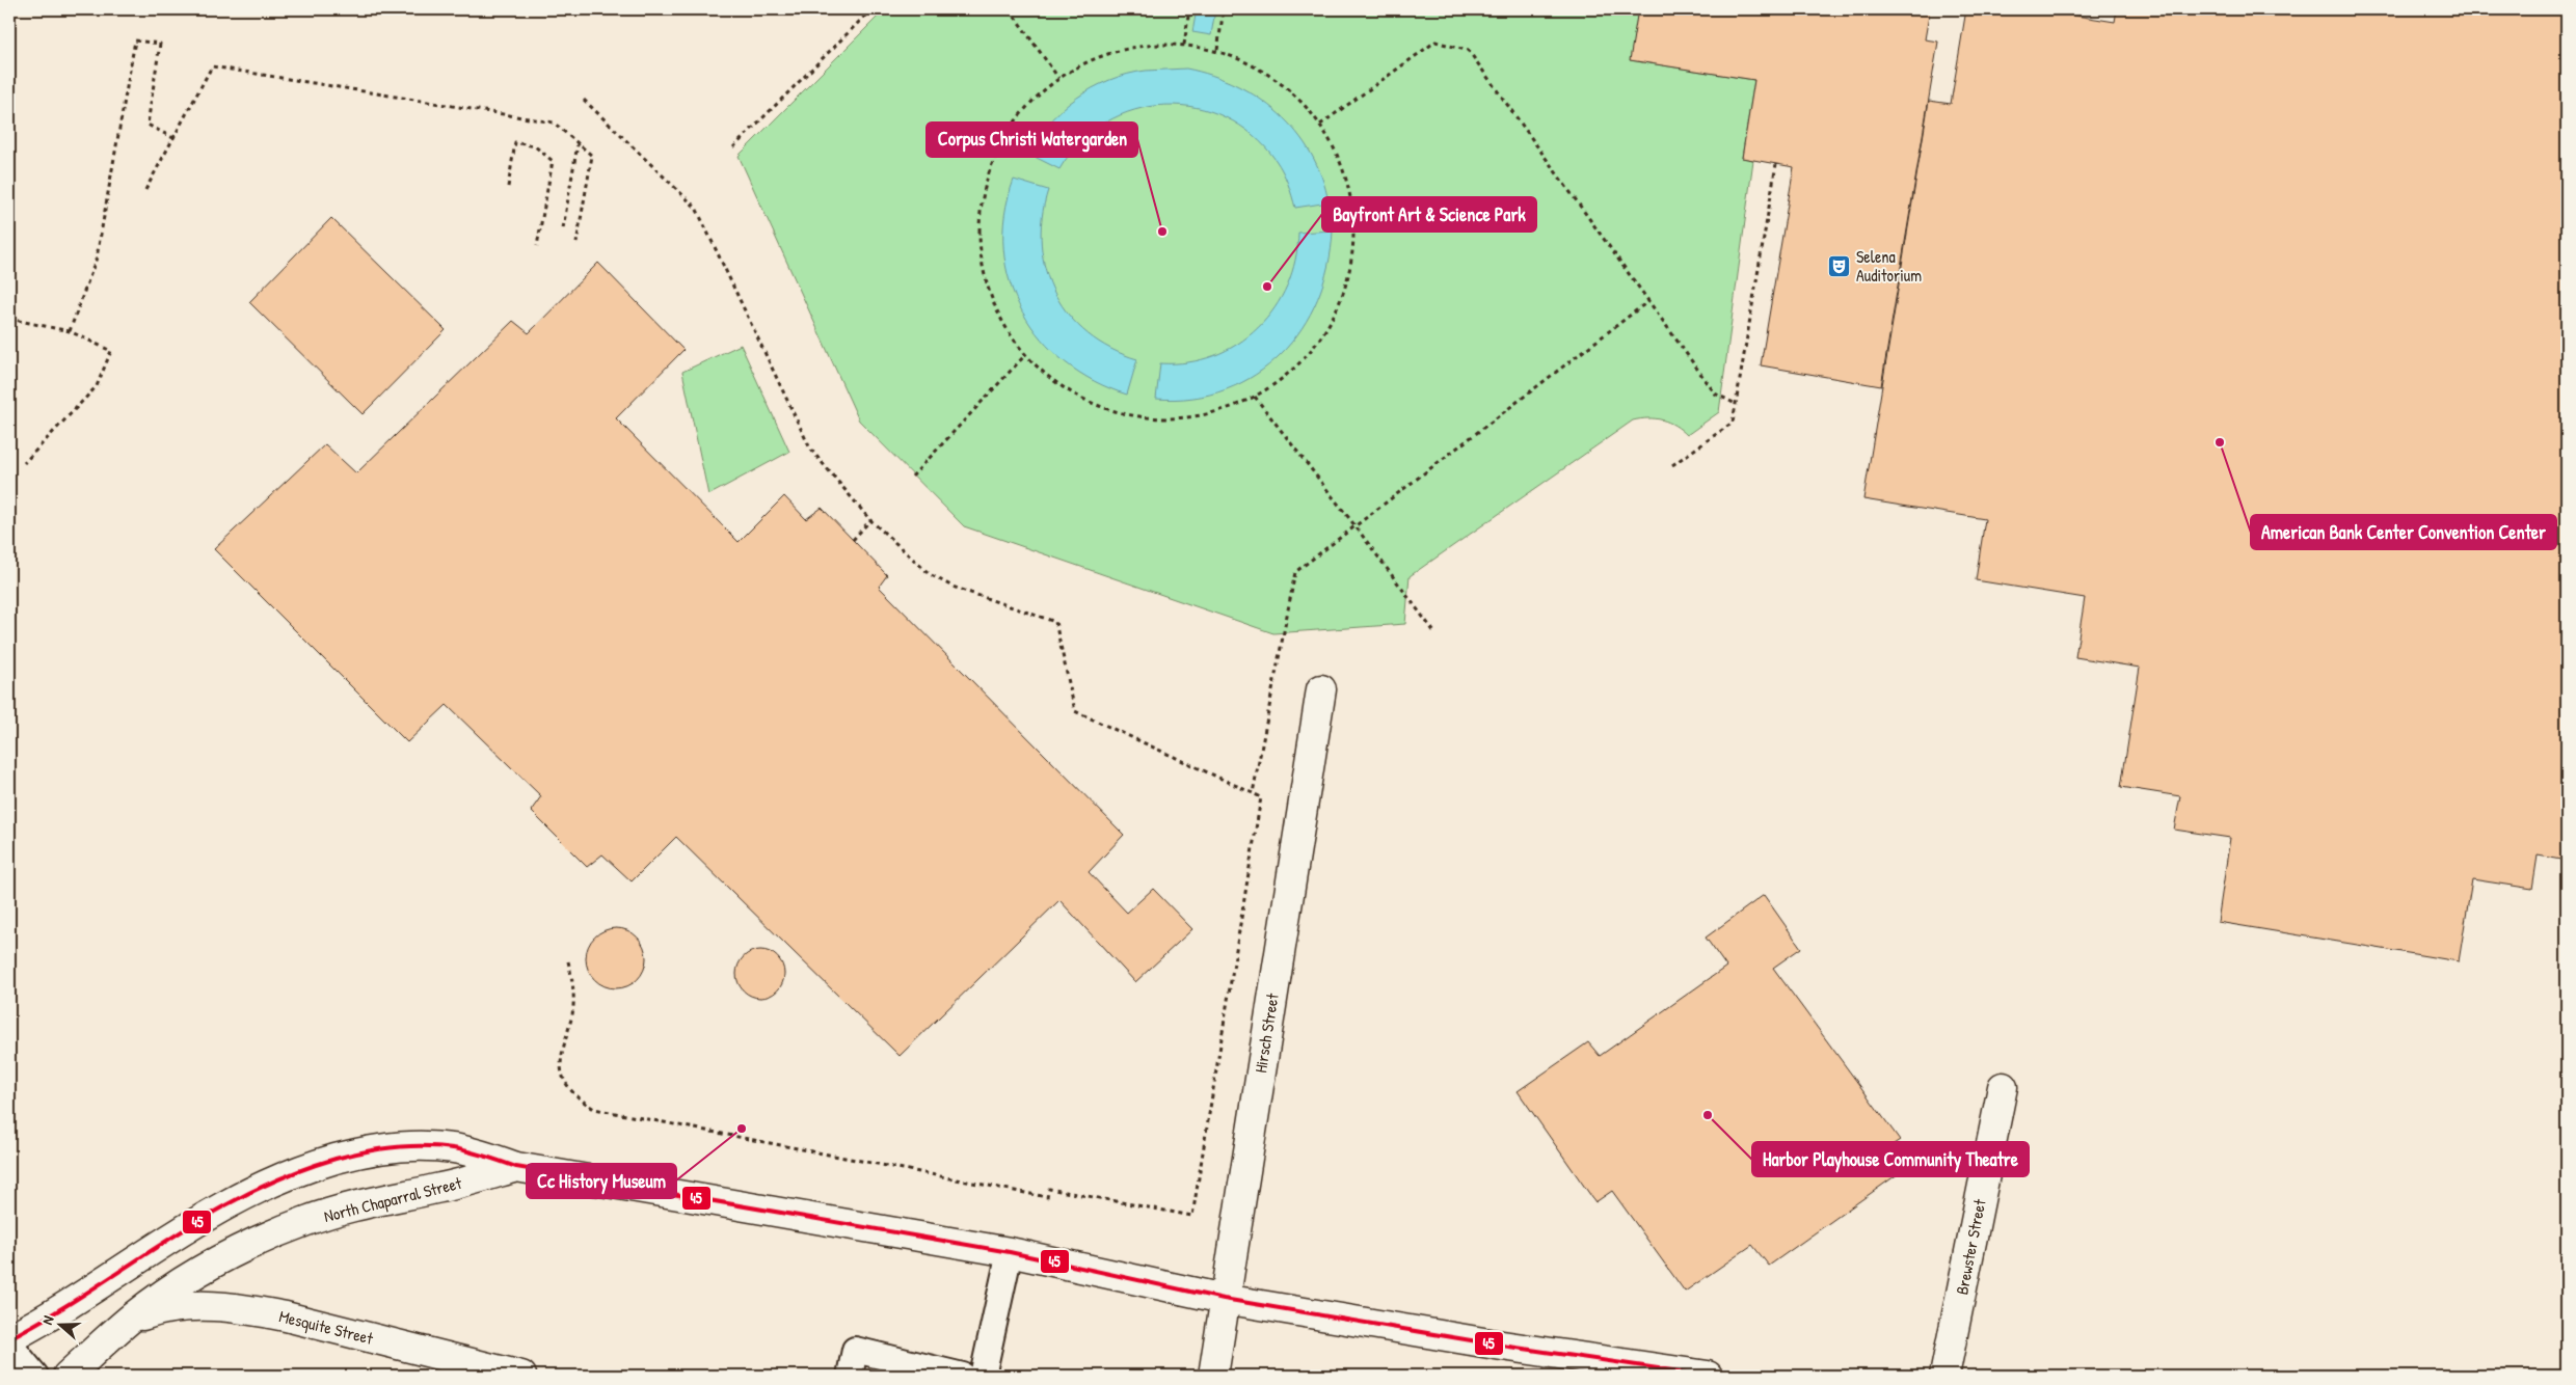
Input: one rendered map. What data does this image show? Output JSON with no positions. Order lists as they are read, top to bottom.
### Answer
{
  "streets": {
    "street": [
      "Hirsch Street",
      "North Chaparral Street",
      "Brewster Street",
      "Mesquite Street"
    ]
  },
  "crossings": [
    ["Hirsch Street", "North Chaparral Street"],
    ["North Chaparral Street", "Mesquite Street"]
  ],
  "places": {
    "other": [
      "Corpus Christi Watergarden",
      "Bayfront Art & Science Park",
      "American Bank Center Convention Center",
      "Harbor Playhouse Community Theatre",
      "Cc History Museum"
    ],
    "theatre": ["Selena Auditorium"]
  },
  "lines": ["transit line 45"],
  "north": "left"
}
